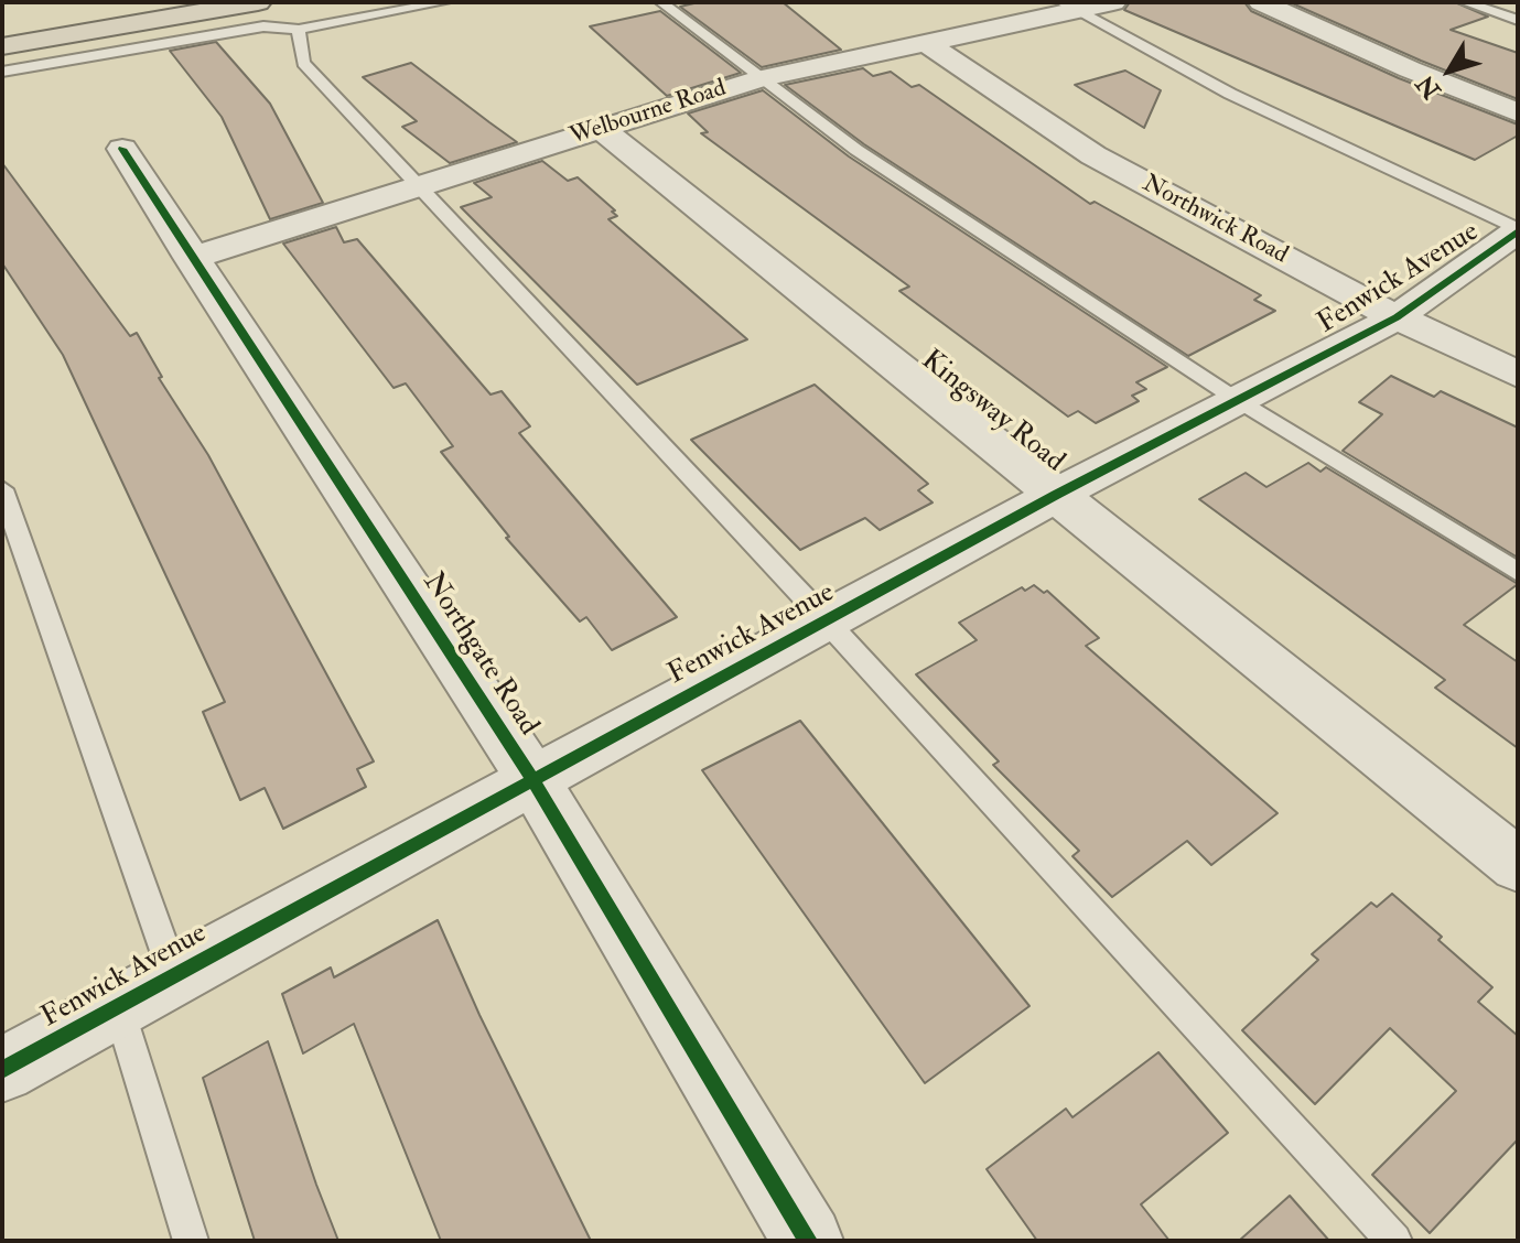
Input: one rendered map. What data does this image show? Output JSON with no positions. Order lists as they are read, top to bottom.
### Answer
{
  "streets": {
    "street": [
      "Welbourne Road",
      "Northwick Road",
      "Fenwick Avenue",
      "Kingsway Road",
      "Northgate Road"
    ]
  },
  "crossings": [
    ["Welbourne Road", "Northwick Road"],
    ["Welbourne Road", "Kingsway Road"],
    ["Welbourne Road", "Northgate Road"],
    ["Northwick Road", "Fenwick Avenue"],
    ["Fenwick Avenue", "Kingsway Road"],
    ["Fenwick Avenue", "Northgate Road"]
  ],
  "north": "bottom left"
}
